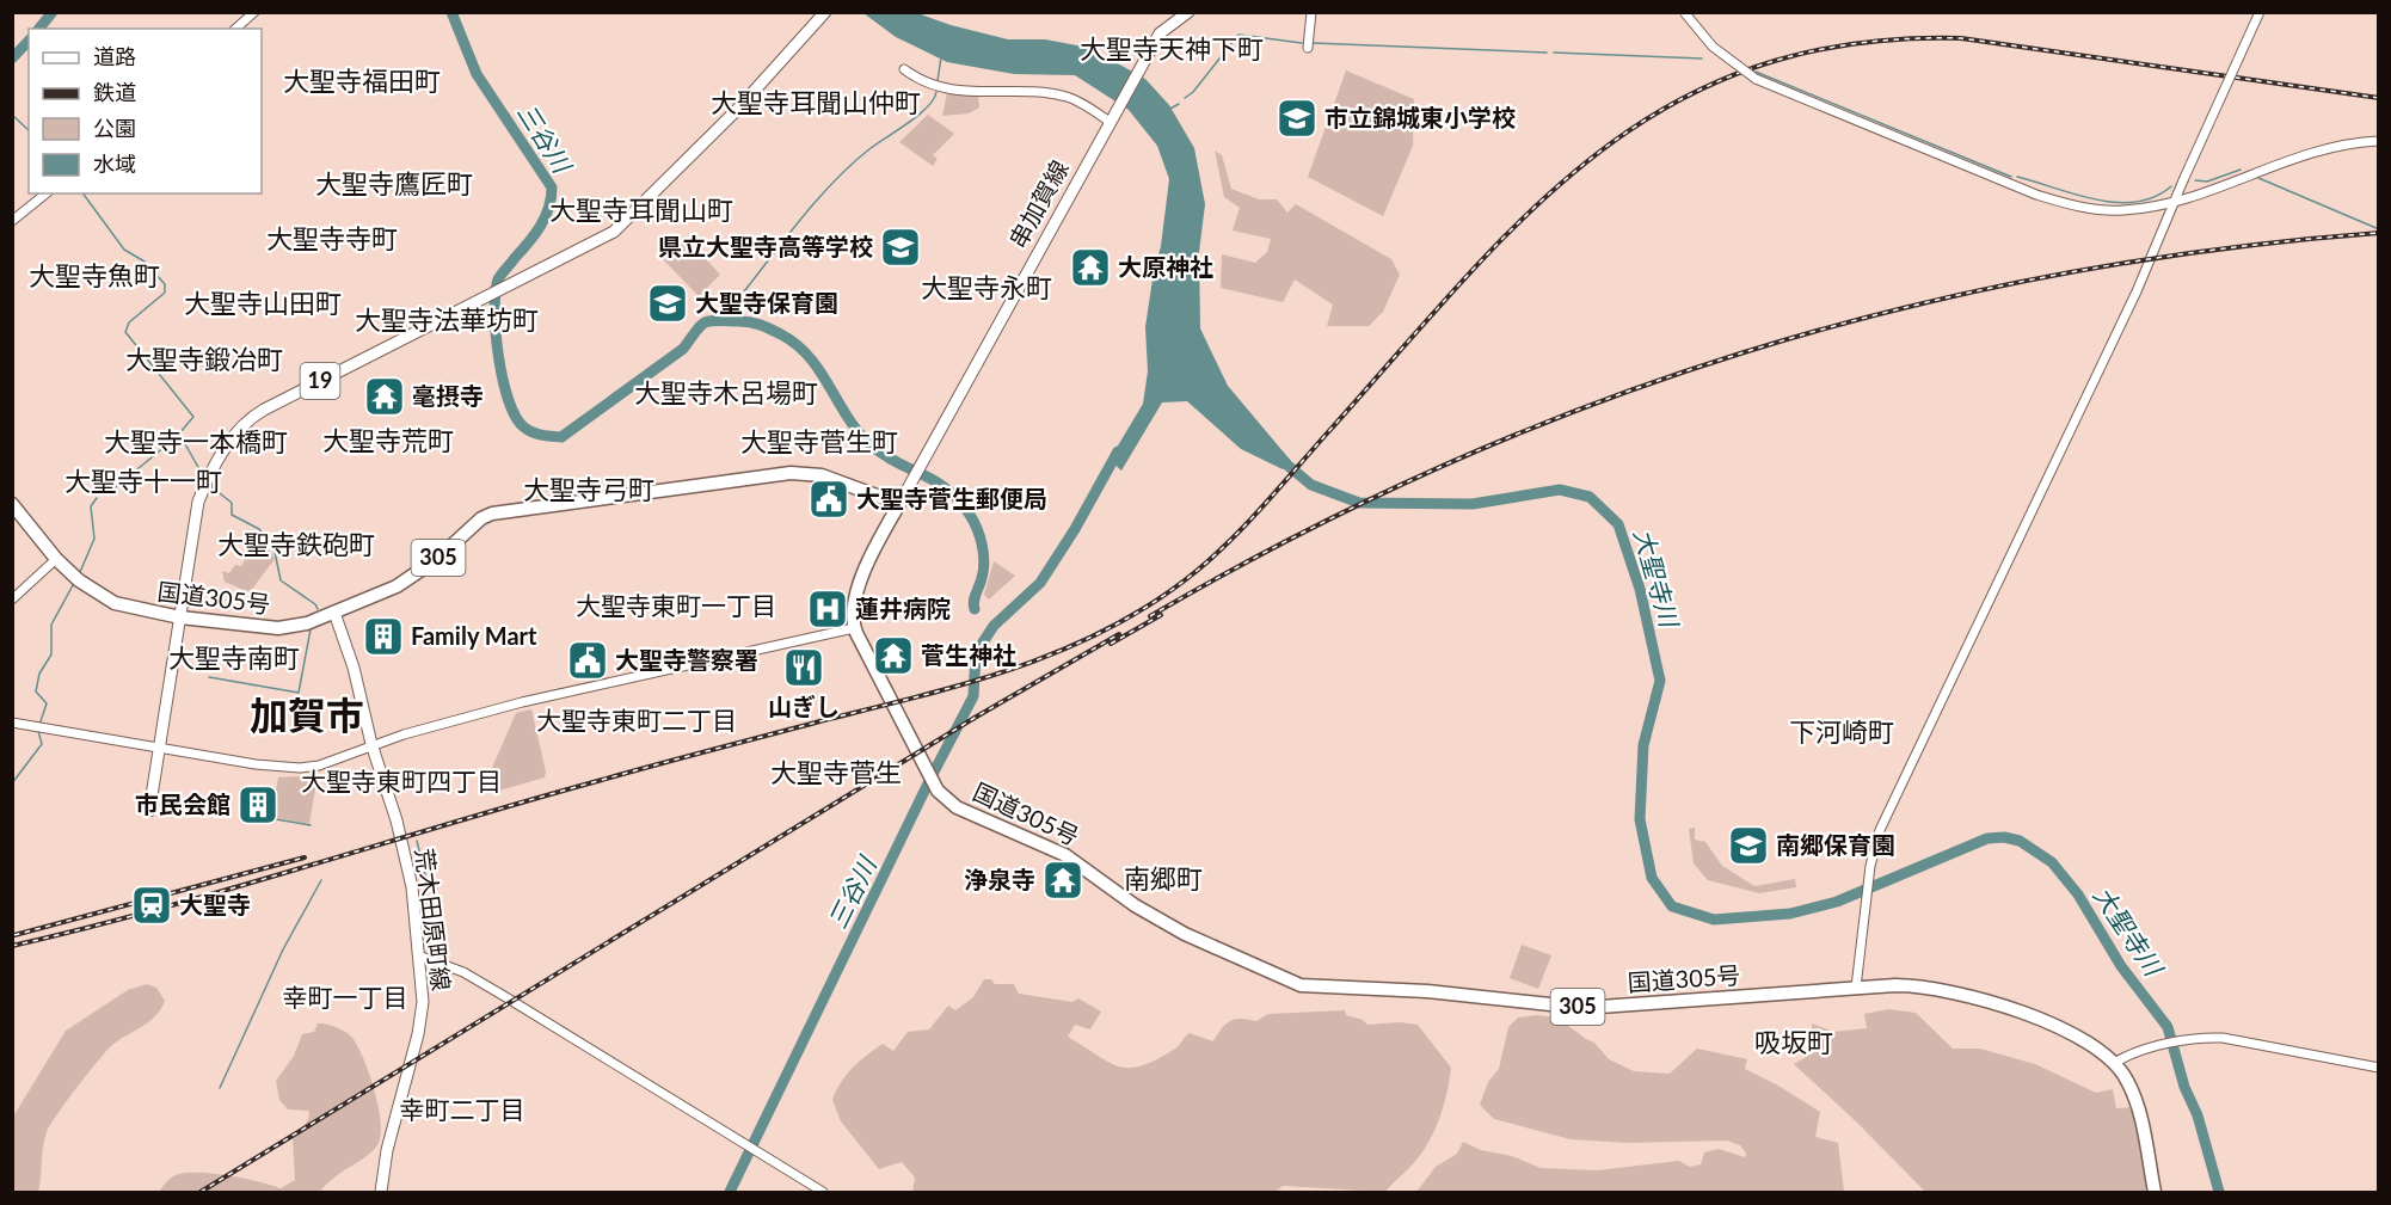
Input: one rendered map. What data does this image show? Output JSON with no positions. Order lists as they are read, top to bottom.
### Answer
{
  "streets": {
    "highway": ["305", "国道305号"],
    "main road": ["串加賀線", "19", "荒木田原町線"]
  },
  "crossings": [
    ["串加賀線", "国道305号"],
    ["19", "国道305号"],
    ["国道305号", "荒木田原町線"]
  ],
  "districts": [
    "大聖寺天神下町",
    "大聖寺福田町",
    "大聖寺耳聞山仲町",
    "大聖寺鷹匠町",
    "大聖寺耳聞山町",
    "大聖寺寺町",
    "大聖寺魚町",
    "大聖寺永町",
    "大聖寺山田町",
    "大聖寺法華坊町",
    "大聖寺鍛冶町",
    "大聖寺木呂場町",
    "大聖寺荒町",
    "大聖寺一本橋町",
    "大聖寺菅生町",
    "大聖寺十一町",
    "大聖寺弓町",
    "大聖寺鉄砲町",
    "大聖寺東町一丁目",
    "大聖寺南町",
    "加賀市",
    "大聖寺東町二丁目",
    "下河崎町",
    "大聖寺菅生",
    "大聖寺東町四丁目",
    "南郷町",
    "幸町一丁目",
    "吸坂町",
    "幸町二丁目"
  ],
  "water": ["三谷川", "大聖寺川"],
  "places": {
    "school or university": [
      "市立錦城東小学校",
      "県立大聖寺高等学校",
      "大聖寺保育園",
      "南郷保育園"
    ],
    "temple": [
      "大原神社",
      "毫摂寺",
      "菅生神社",
      "浄泉寺"
    ],
    "public building": ["大聖寺菅生郵便局", "大聖寺警察署"],
    "hospital": ["蓮井病院"],
    "building": ["Family Mart", "市民会館"],
    "restaurant": ["山ぎし"],
    "station": ["大聖寺"]
  },
  "legend": [
    "道路",
    "鉄道",
    "公園",
    "水域"
  ]
}
